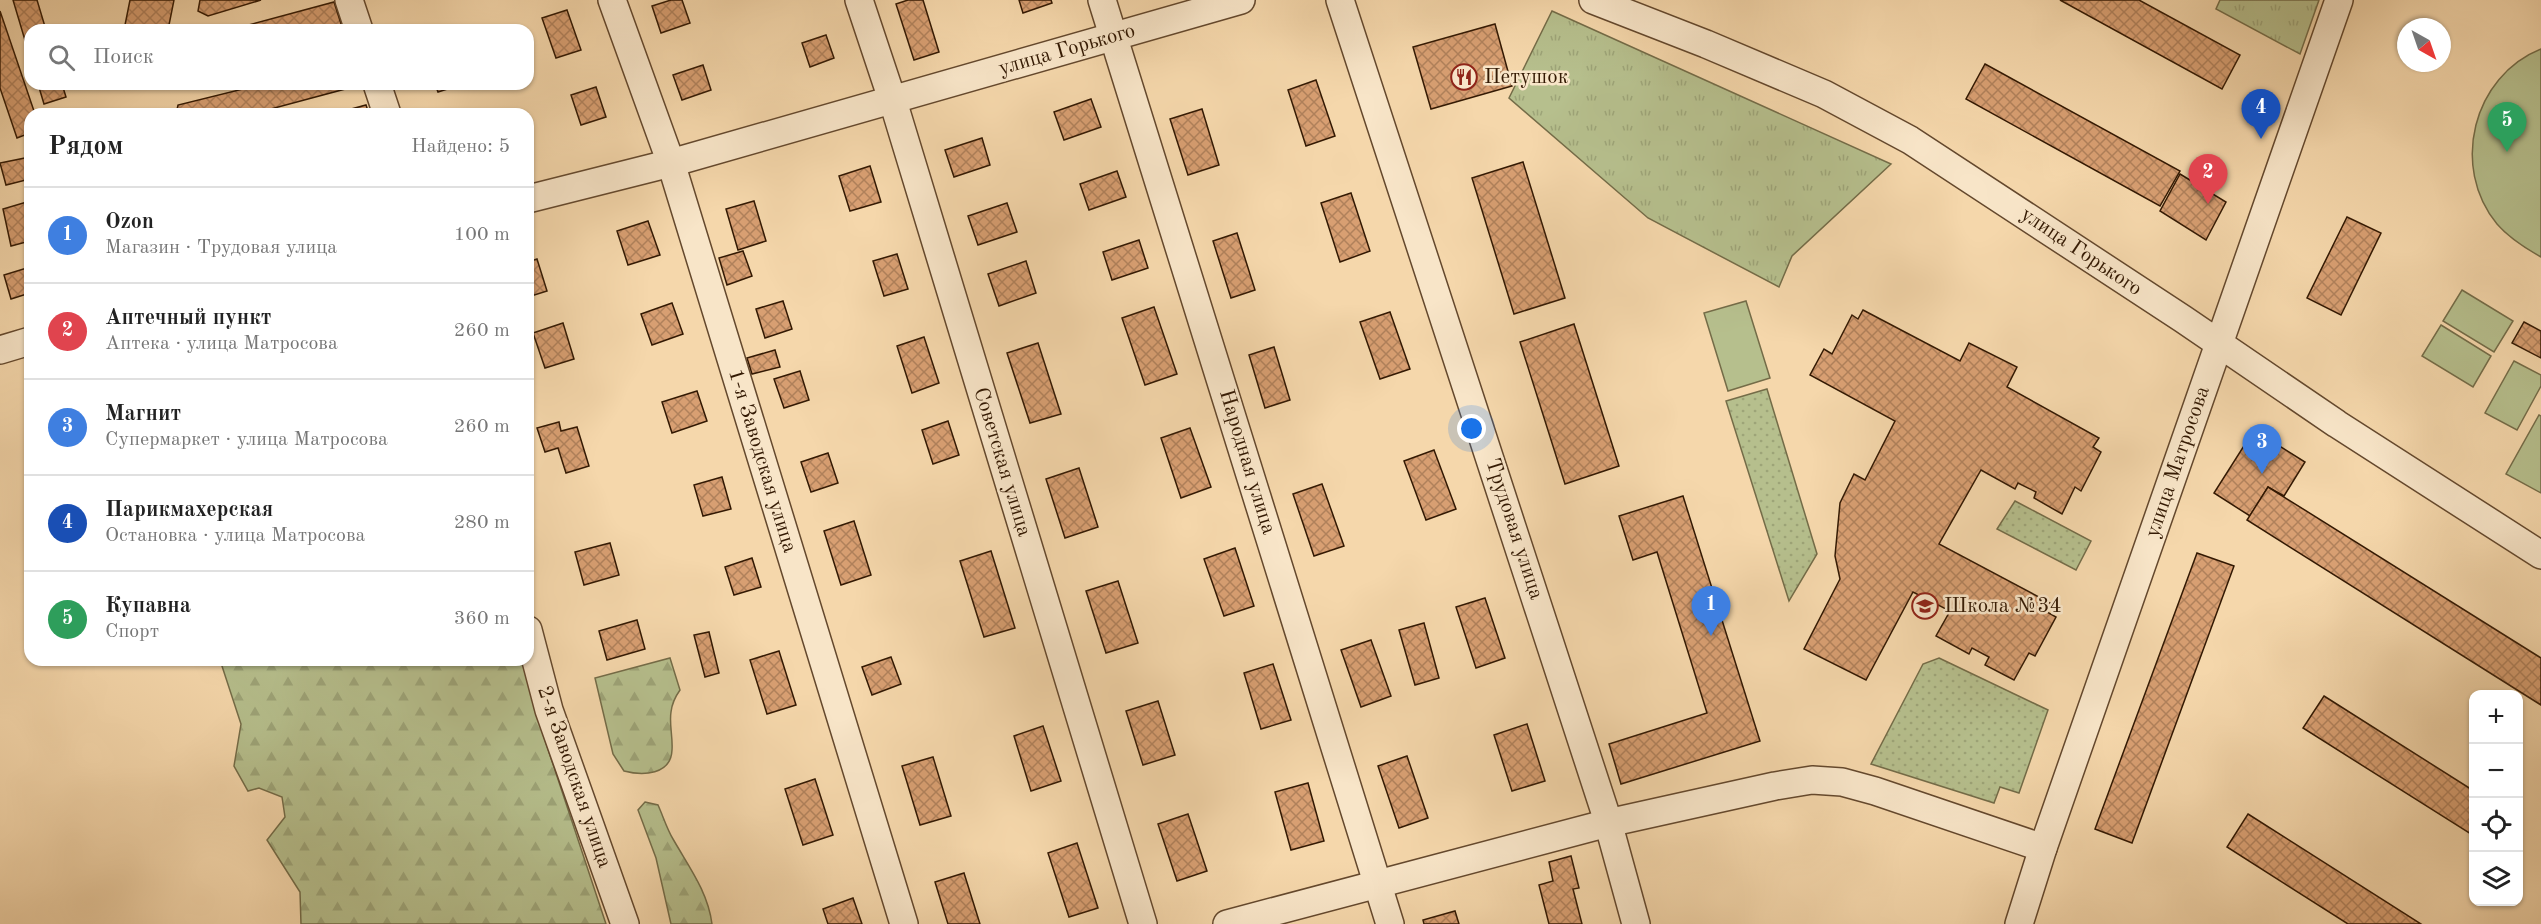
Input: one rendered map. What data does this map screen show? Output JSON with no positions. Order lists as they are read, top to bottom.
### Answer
{
  "streets": {
    "street": [
      "улица Горького",
      "1-я Заводская улица",
      "Советская улица",
      "Народная улица",
      "улица Матросова",
      "Трудовая улица",
      "2-я Заводская улица"
    ]
  },
  "crossings": [
    ["улица Горького", "1-я Заводская улица"],
    ["улица Горького", "Советская улица"],
    ["улица Горького", "Народная улица"],
    ["улица Горького", "улица Матросова"]
  ],
  "places": {
    "restaurant": ["Петушок"],
    "school or university": ["Школа №34"]
  },
  "north": "bottom right",
  "page": {
    "search": "Поиск",
    "pins": [
      "4",
      "5",
      "2",
      "3",
      "1"
    ],
    "heading": ["Рядом", "Найдено: 5"],
    "list": [
      {
        "mark": "1",
        "name": "Ozon",
        "note": "Магазин · Трудовая улица",
        "value": "100 m"
      },
      {
        "mark": "2",
        "name": "Аптечный пункт",
        "note": "Аптека · улица Матросова",
        "value": "260 m"
      },
      {
        "mark": "3",
        "name": "Магнит",
        "note": "Супермаркет · улица Матросова",
        "value": "260 m"
      },
      {
        "mark": "4",
        "name": "Парикмахерская",
        "note": "Остановка · улица Матросова",
        "value": "280 m"
      },
      {
        "mark": "5",
        "name": "Купавна",
        "note": "Спорт",
        "value": "360 m"
      }
    ],
    "map_buttons": ["+", "−"]
  }
}
